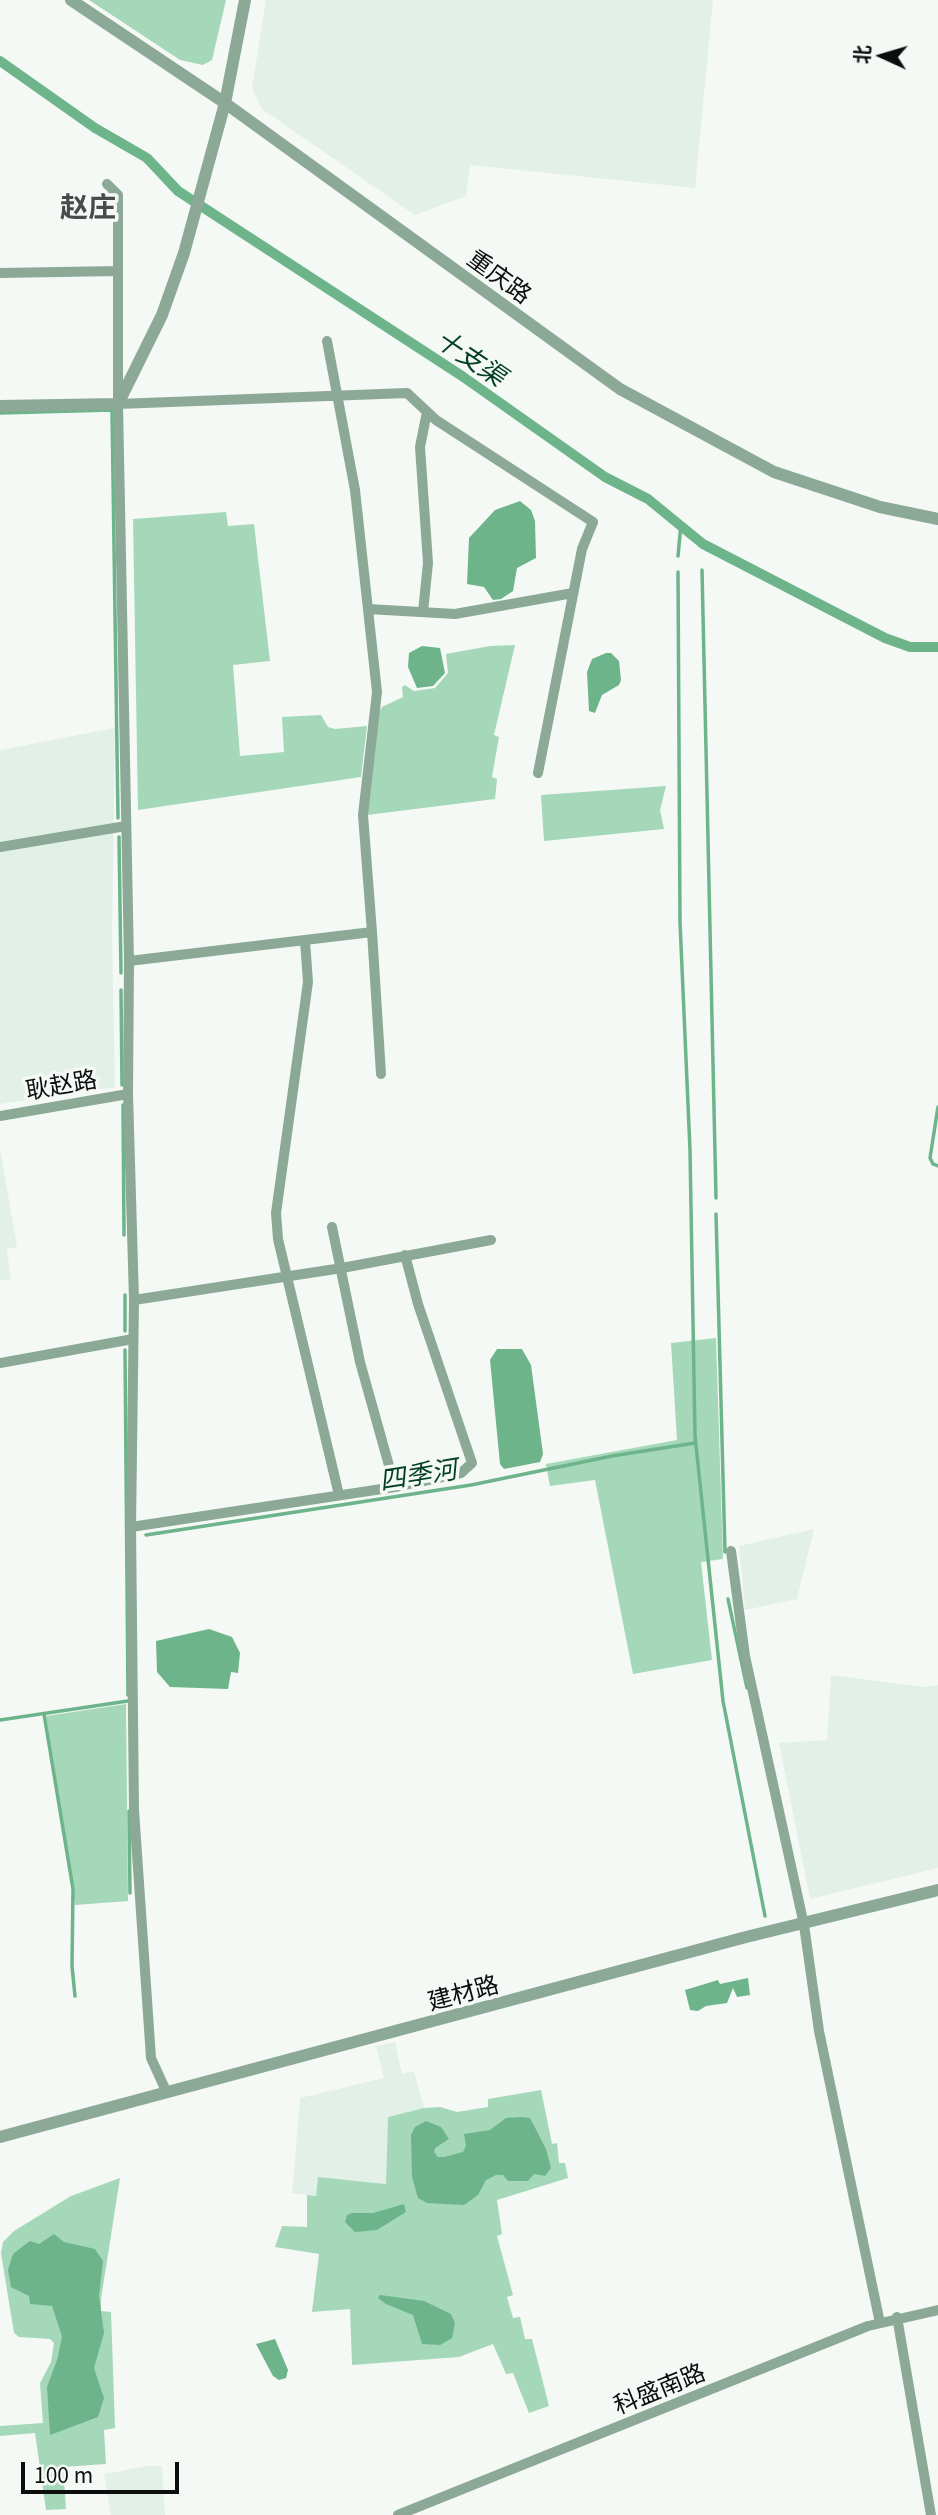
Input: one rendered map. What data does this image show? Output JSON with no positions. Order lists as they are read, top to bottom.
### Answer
{
  "streets": {
    "street": [
      "重庆路",
      "耿赵路",
      "建材路",
      "科盛南路"
    ]
  },
  "districts": ["赵庄"],
  "water": ["十支渠", "四季河"],
  "scale_bar": "100 m",
  "north": "left"
}
